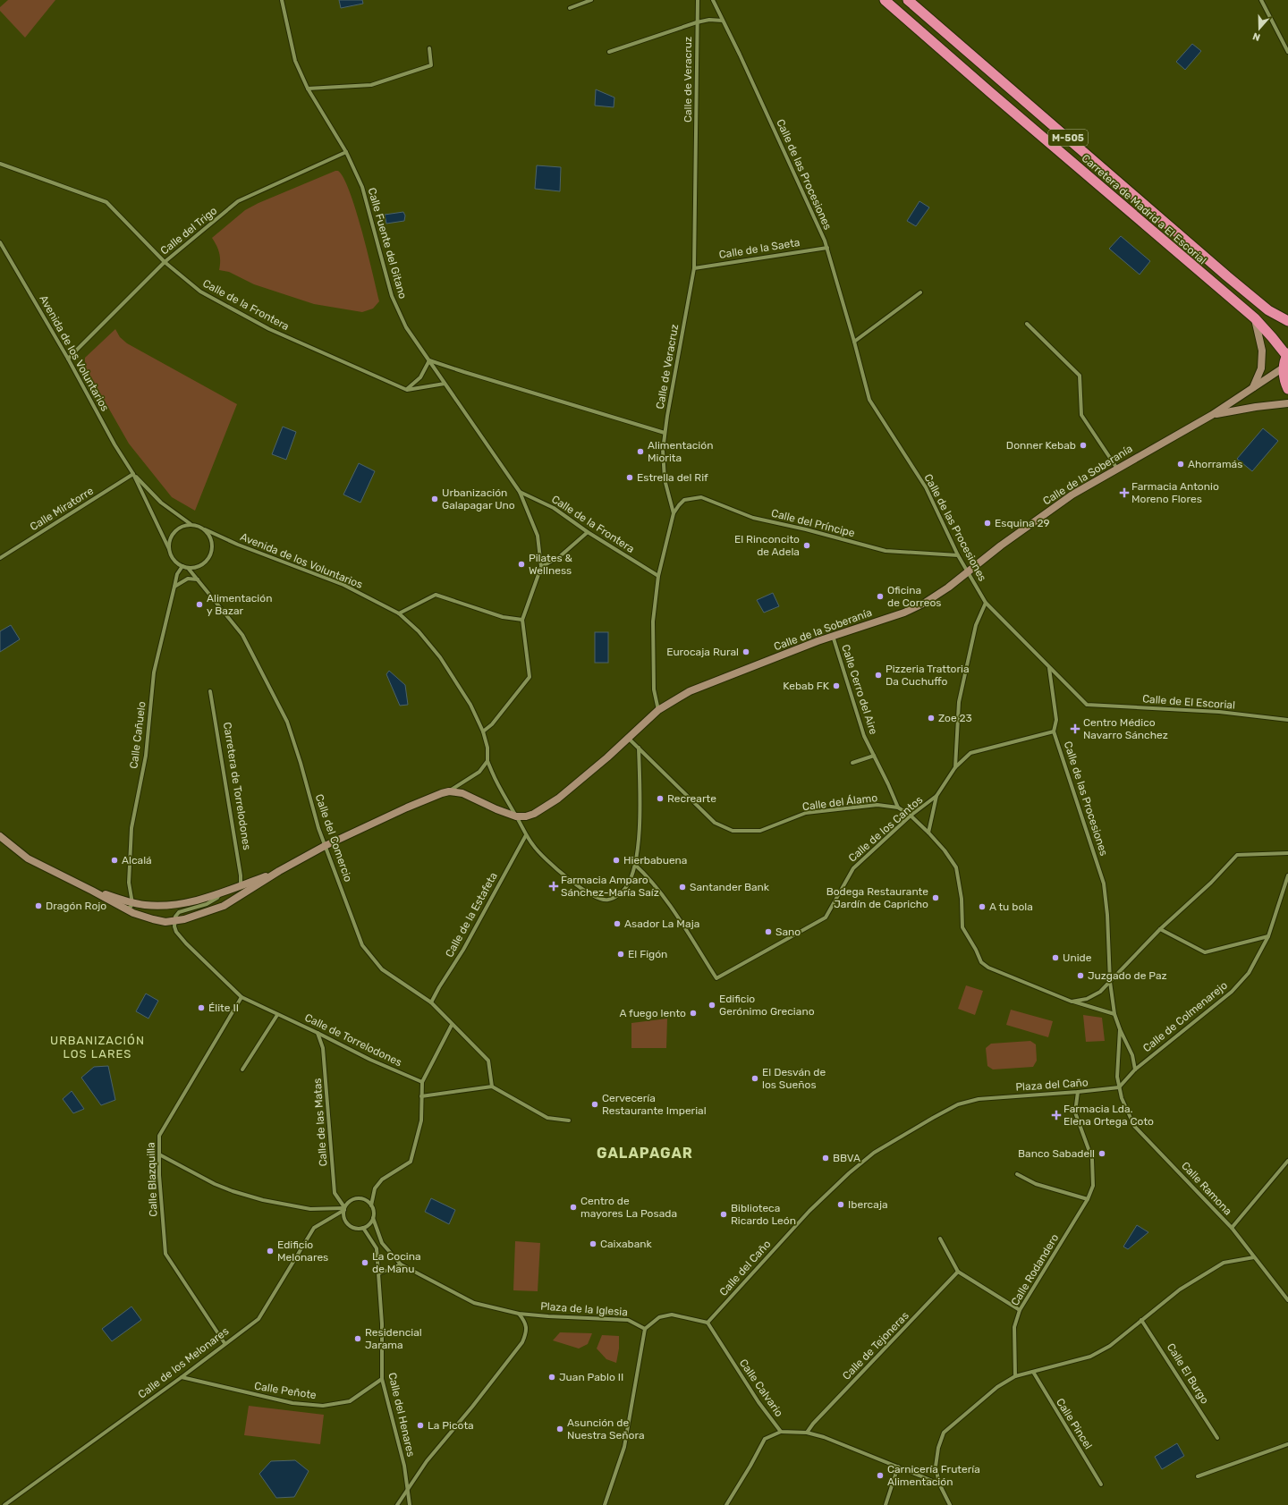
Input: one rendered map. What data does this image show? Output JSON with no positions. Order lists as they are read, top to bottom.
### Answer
{
  "streets": {
    "highway": ["M-505", "Carretera de Madrid a El Escorial"],
    "main road": ["Calle de la Soberanía"],
    "street": [
      "Calle de Veracruz",
      "Calle de las Procesiones",
      "Calle del Trigo",
      "Calle Fuente del Gitano",
      "Calle de la Saeta",
      "Calle de la Frontera",
      "Avenida de los Voluntarios",
      "Calle Miratorre",
      "Calle del Príncipe",
      "Calle Cerro del Aire",
      "Calle de El Escorial",
      "Calle Cañuelo",
      "Carretera de Torrelodones",
      "Calle del Álamo",
      "Calle de los Cantos",
      "Calle del Comercio",
      "Calle de la Estafeta",
      "Calle de Colmenarejo",
      "Calle de Torrelodones",
      "Plaza del Caño",
      "Calle de las Matas",
      "Calle Blazquilla",
      "Calle Ramona",
      "Calle del Caño",
      "Calle Rodandero",
      "Plaza de la Iglesia",
      "Calle de Tejoneras",
      "Calle de los Melonares",
      "Calle El Burgo",
      "Calle Calvario",
      "Calle Peñote",
      "Calle del Henares",
      "Calle Pincel"
    ]
  },
  "crossings": [
    ["Calle de Veracruz", "Calle de las Procesiones"],
    ["Calle de Veracruz", "Calle de la Saeta"],
    ["Calle de Veracruz", "Calle de la Frontera"],
    ["Calle de Veracruz", "Calle de la Soberanía"],
    ["Calle de Veracruz", "Calle del Príncipe"],
    ["M-505", "Carretera de Madrid a El Escorial"],
    ["M-505", "Calle de la Soberanía"],
    ["Calle de las Procesiones", "Calle de la Saeta"],
    ["Calle de las Procesiones", "Calle de la Soberanía"],
    ["Calle de las Procesiones", "Calle del Príncipe"],
    ["Calle de las Procesiones", "Calle de El Escorial"],
    ["Calle de las Procesiones", "Calle de los Cantos"],
    ["Calle del Trigo", "Calle Fuente del Gitano"],
    ["Calle del Trigo", "Calle de la Frontera"],
    ["Calle del Trigo", "Avenida de los Voluntarios"],
    ["Avenida de los Voluntarios", "Calle de la Soberanía"],
    ["Avenida de los Voluntarios", "Calle Miratorre"],
    ["Avenida de los Voluntarios", "Calle Cañuelo"],
    ["Avenida de los Voluntarios", "Calle de los Cantos"],
    ["Avenida de los Voluntarios", "Calle del Comercio"],
    ["Avenida de los Voluntarios", "Calle de la Estafeta"],
    ["Calle de la Soberanía", "Calle Cerro del Aire"],
    ["Calle de la Soberanía", "Calle del Álamo"],
    ["Calle Cerro del Aire", "Calle del Álamo"],
    ["Calle Cañuelo", "Calle del Comercio"],
    ["Calle del Comercio", "Calle de la Estafeta"],
    ["Calle de Colmenarejo", "Plaza del Caño"],
    ["Calle de Colmenarejo", "Calle Ramona"],
    ["Calle de Torrelodones", "Calle de las Matas"],
    ["Calle de Torrelodones", "Calle Blazquilla"],
    ["Plaza del Caño", "Calle Ramona"],
    ["Plaza del Caño", "Calle del Caño"],
    ["Plaza del Caño", "Calle Rodandero"],
    ["Calle de las Matas", "Calle de los Melonares"],
    ["Calle de las Matas", "Calle del Henares"],
    ["Calle Blazquilla", "Calle de los Melonares"],
    ["Calle del Caño", "Calle Calvario"],
    ["Calle de Tejoneras", "Calle Calvario"],
    ["Calle de los Melonares", "Calle Peñote"],
    ["Calle de los Melonares", "Calle del Henares"],
    ["Calle Peñote", "Calle del Henares"]
  ],
  "districts": ["URBANIZACIÓN LOS LARES", "GALAPAGAR"],
  "places": {
    "other": [
      "Donner Kebab",
      "Alimentación Miorita",
      "Ahorramás",
      "Estrella del Rif",
      "Urbanización Galapagar Uno",
      "Esquina 29",
      "El Rinconcito de Adela",
      "Pilates & Wellness",
      "Oficina de Correos",
      "Alimentación y Bazar",
      "Eurocaja Rural",
      "Pizzeria Trattoria Da Cuchuffo",
      "Kebab FK",
      "Zoe 23",
      "Recrearte",
      "Alcalá",
      "Hierbabuena",
      "Santander Bank",
      "Bodega Restaurante Jardín de Capricho",
      "Dragón Rojo",
      "A tu bola",
      "Asador La Maja",
      "Sano",
      "El Figón",
      "Unide",
      "Juzgado de Paz",
      "Edificio Gerónimo Greciano",
      "Élite II",
      "A fuego lento",
      "El Desván de los Sueños",
      "Cervecería Restaurante Imperial",
      "Banco Sabadell",
      "BBVA",
      "Ibercaja",
      "Centro de mayores La Posada",
      "Biblioteca Ricardo León",
      "Caixabank",
      "Edificio Melonares",
      "La Cocina de Manu",
      "Residencial Jarama",
      "Juan Pablo II",
      "La Picota",
      "Asunción de Nuestra Señora",
      "Carnicería Frutería Alimentación"
    ],
    "health": [
      "Farmacia Antonio Moreno Flores",
      "Centro Médico Navarro Sánchez",
      "Farmacia Amparo Sánchez-María Saíz",
      "Farmacia Lda. Elena Ortega Coto"
    ]
  },
  "north": "bottom"
}
